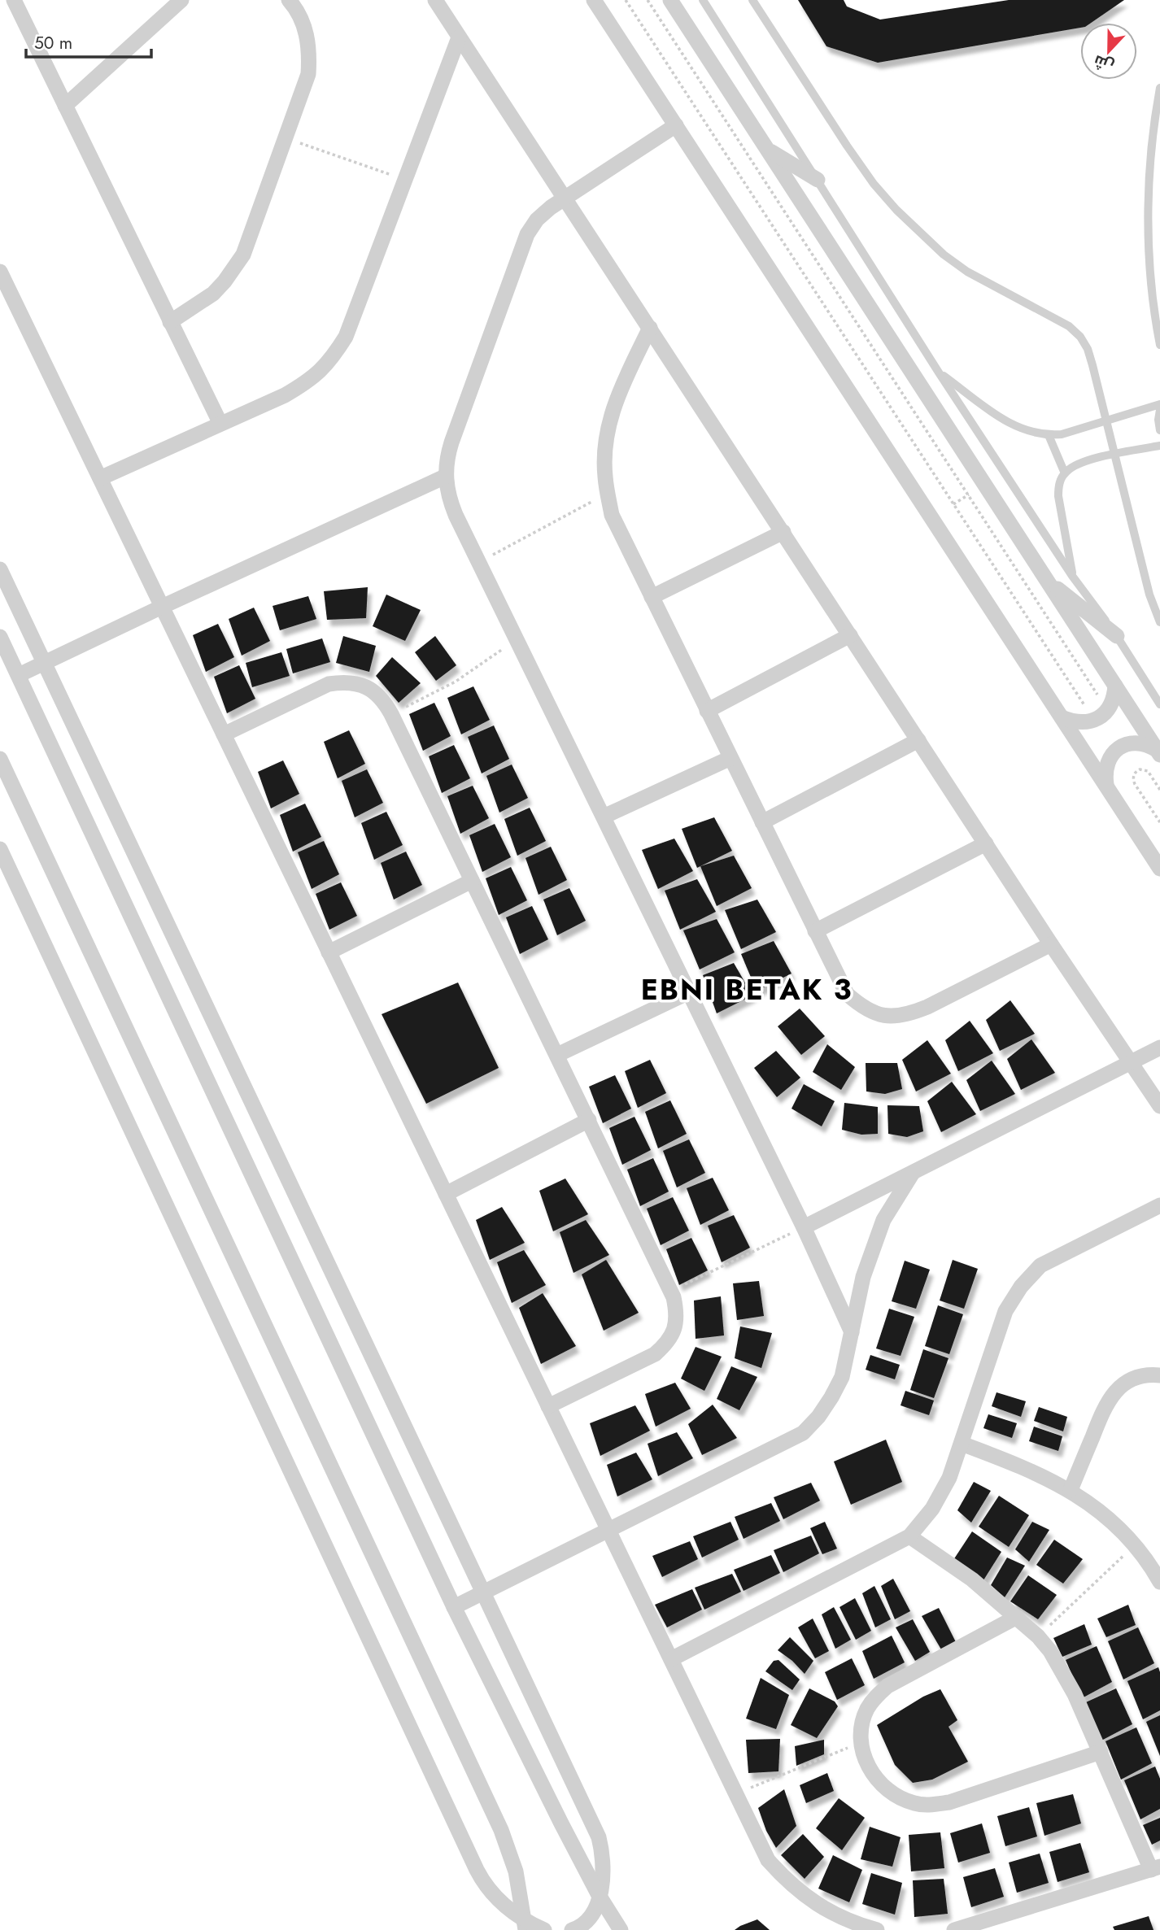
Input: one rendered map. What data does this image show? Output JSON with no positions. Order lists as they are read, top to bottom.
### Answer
{
  "districts": ["EBNI BETAK 3"],
  "scale_bar": "50 m",
  "north": "bottom"
}
